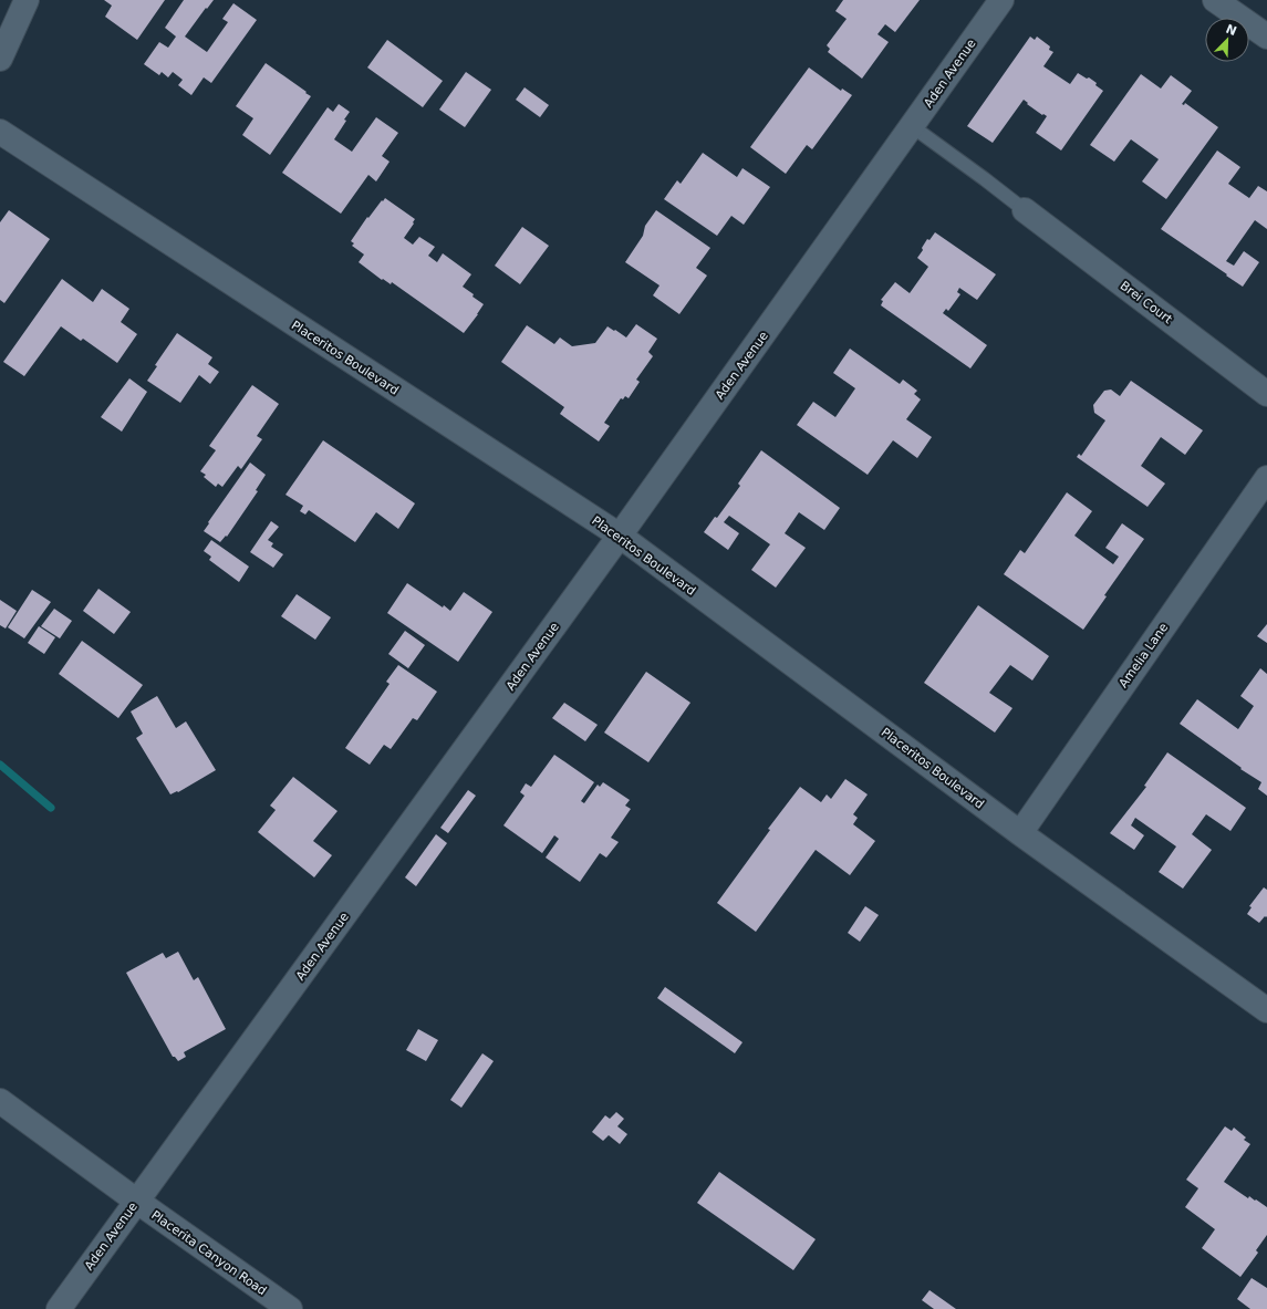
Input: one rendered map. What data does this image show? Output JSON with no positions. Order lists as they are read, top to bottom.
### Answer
{
  "streets": {
    "street": [
      "Aden Avenue",
      "Brei Court",
      "Placeritos Boulevard",
      "Amelia Lane",
      "Placerita Canyon Road"
    ]
  },
  "crossings": [
    ["Aden Avenue", "Placeritos Boulevard"],
    ["Aden Avenue", "Placerita Canyon Road"],
    ["Placeritos Boulevard", "Amelia Lane"]
  ],
  "north": "top right"
}
